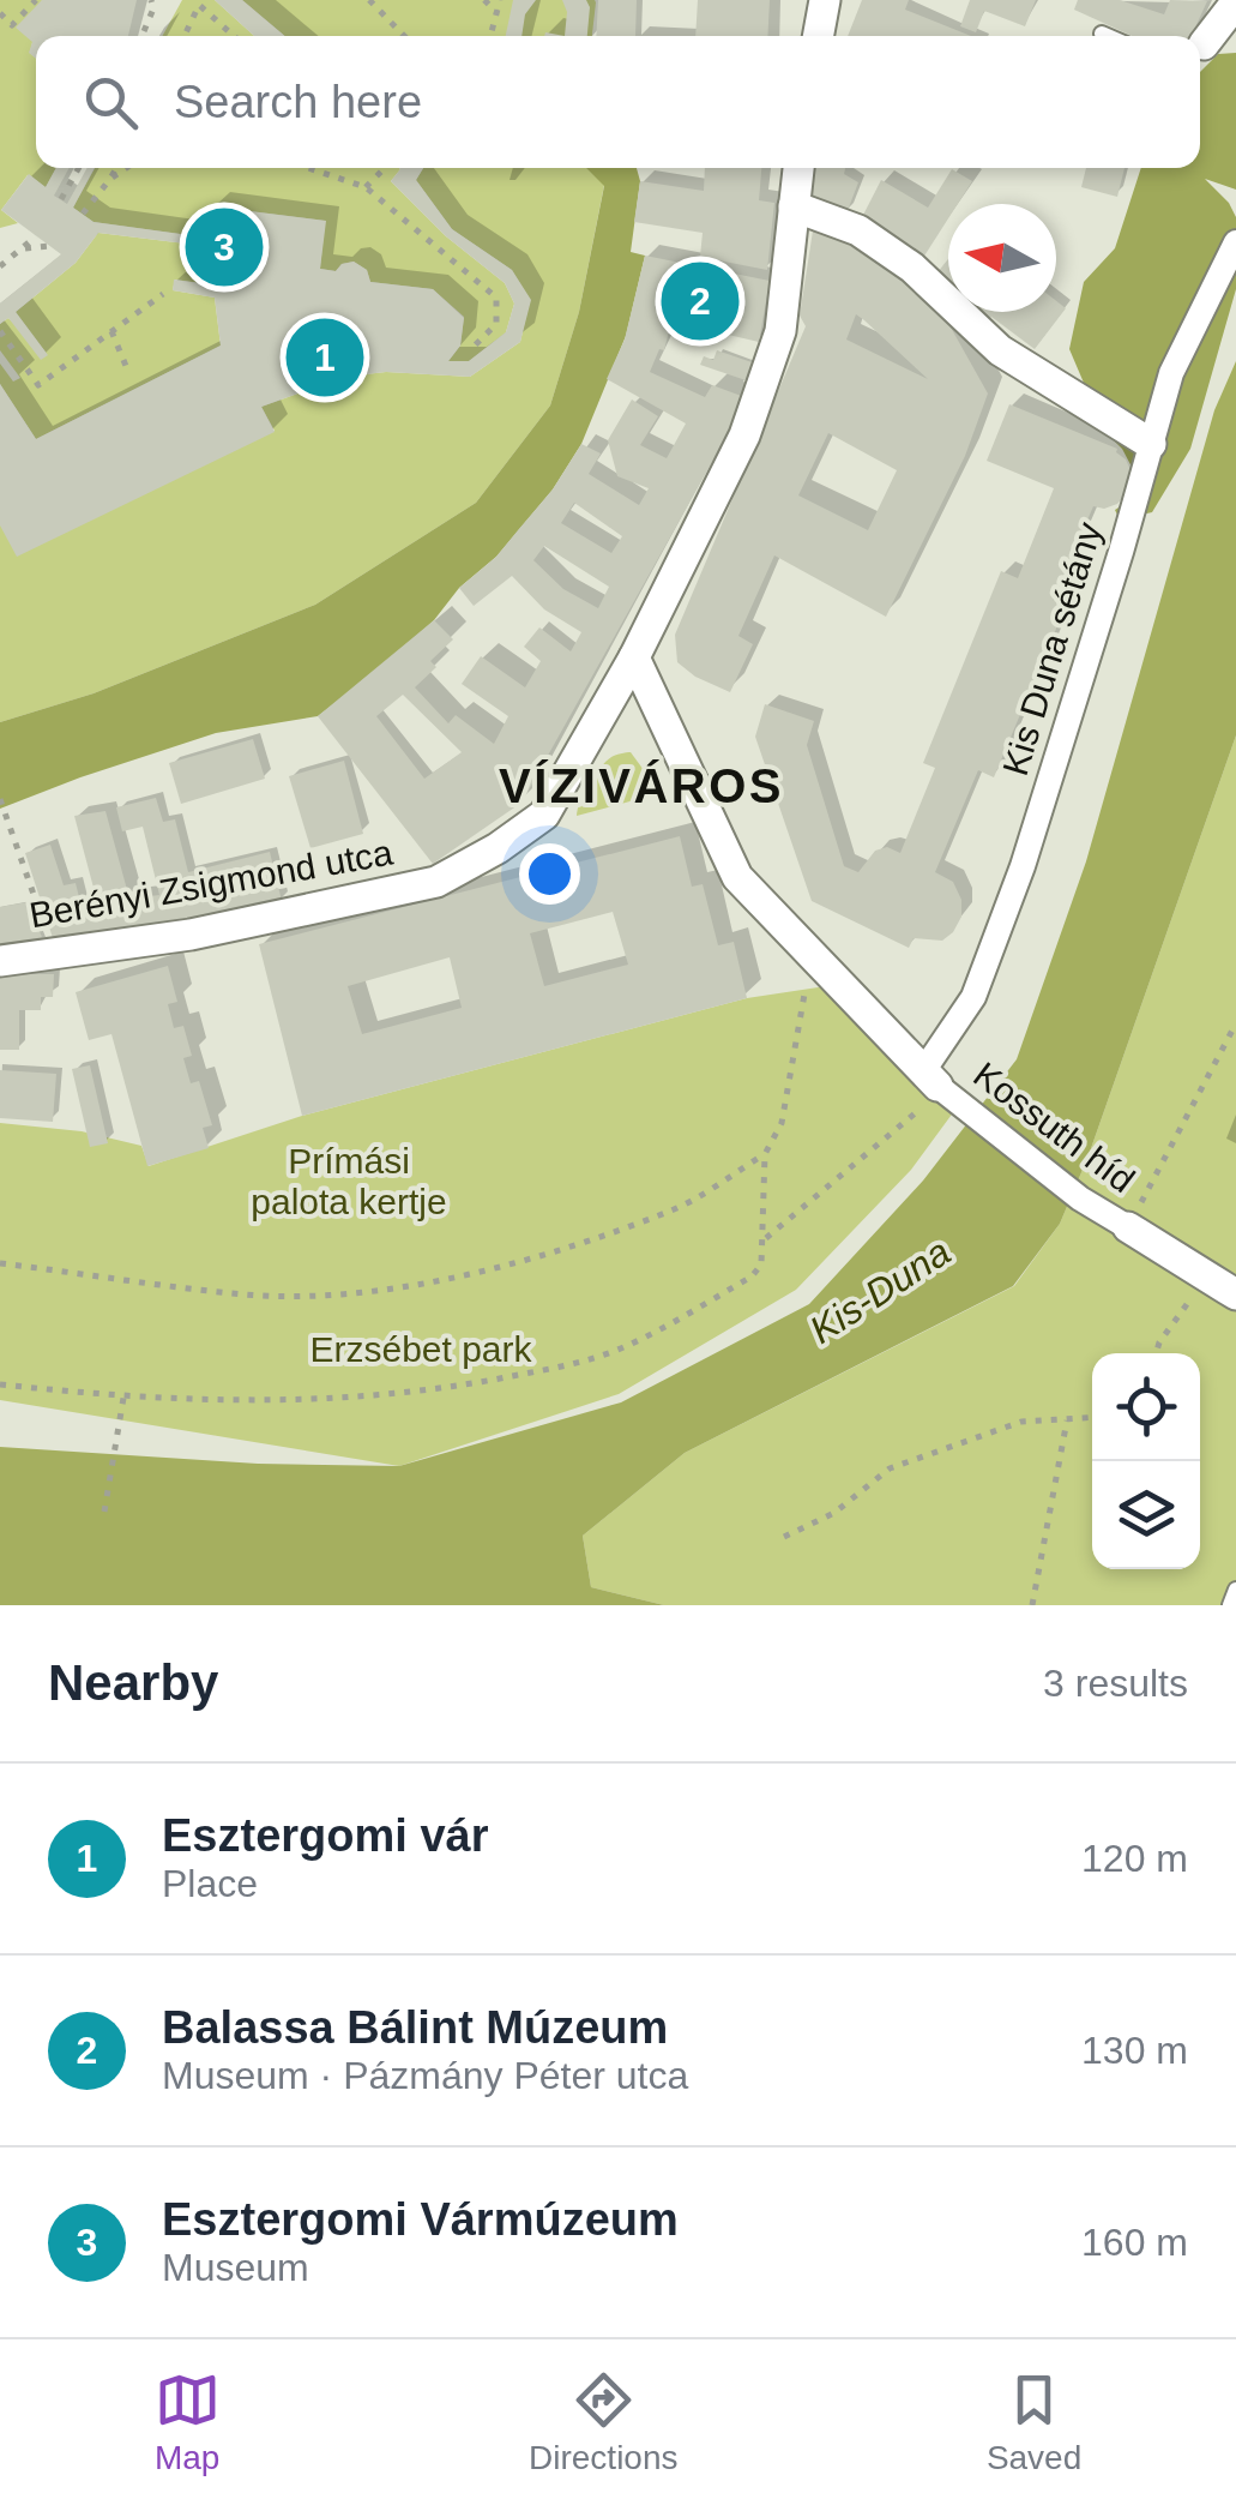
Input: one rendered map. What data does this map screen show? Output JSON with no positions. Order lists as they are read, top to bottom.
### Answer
{
  "streets": {
    "street": ["Kis Duna sétány", "Berényi Zsigmond utca", "Kossuth híd"]
  },
  "crossings": [
    ["Kis Duna sétány", "Kossuth híd"]
  ],
  "districts": ["VÍZIVÁROS"],
  "water": ["Kis-Duna"],
  "parks": ["Prímási palota kertje", "Erzsébet park"],
  "north": "left",
  "page": {
    "search": "Search here",
    "pins": ["3", "2", "1"],
    "heading": ["Nearby", "3 results"],
    "list": [
      {
        "mark": "1",
        "name": "Esztergomi vár",
        "note": "Place",
        "value": "120 m"
      },
      {
        "mark": "2",
        "name": "Balassa Bálint Múzeum",
        "note": "Museum · Pázmány Péter utca",
        "value": "130 m"
      },
      {
        "mark": "3",
        "name": "Esztergomi Vármúzeum",
        "note": "Museum",
        "value": "160 m"
      }
    ],
    "nav": ["Map", "Directions", "Saved"]
  }
}
